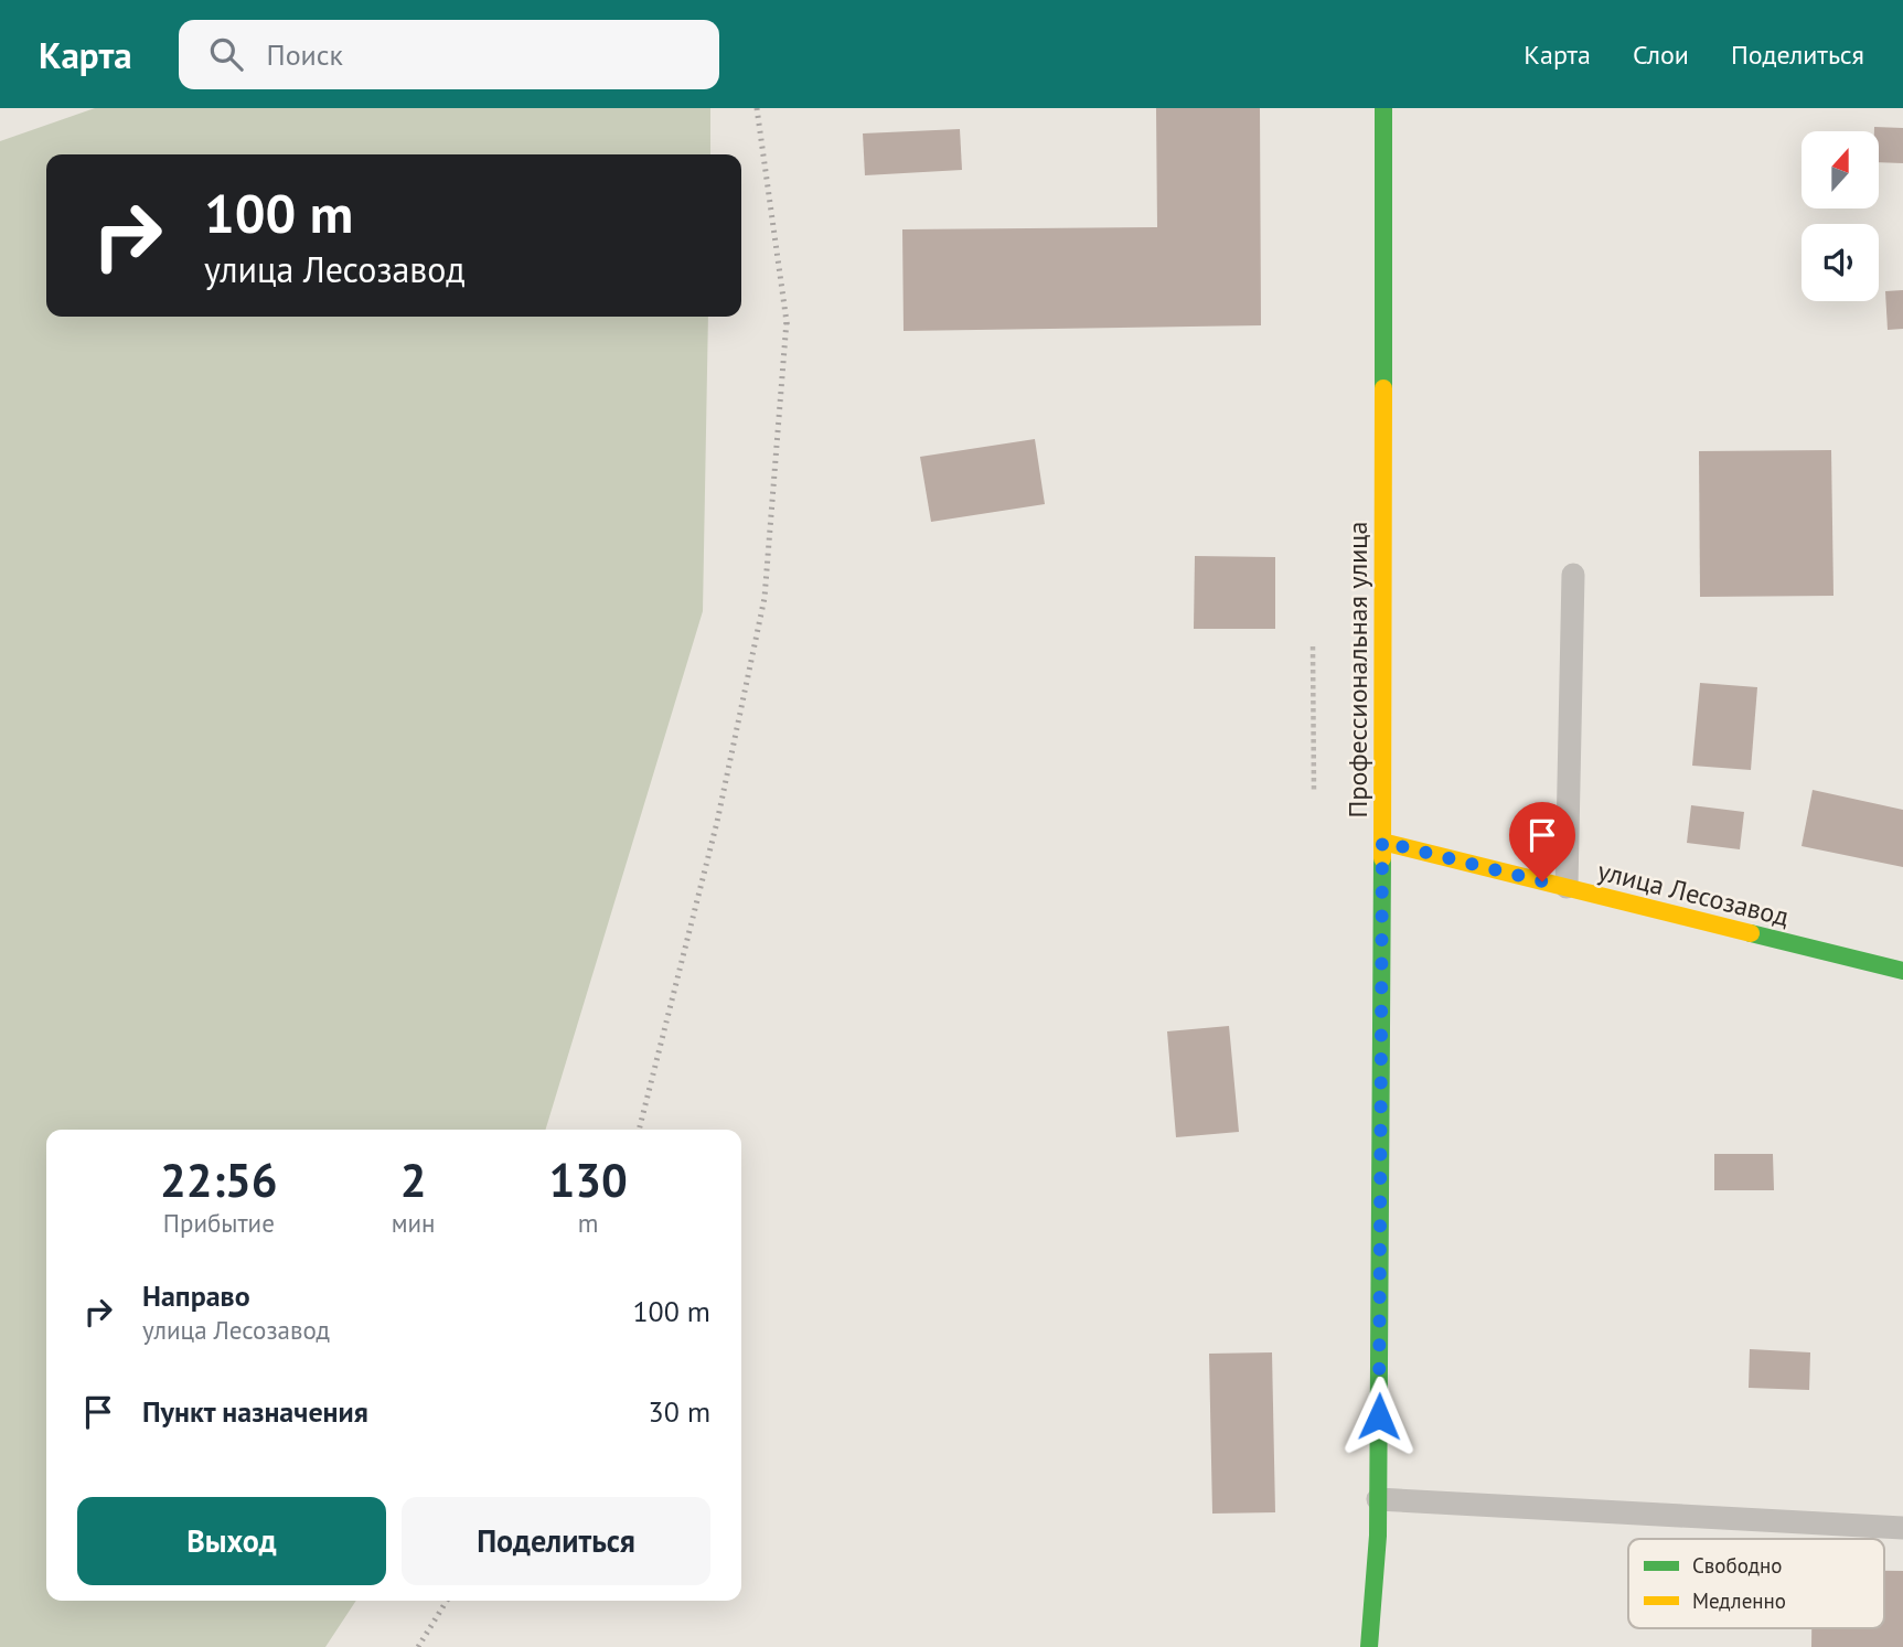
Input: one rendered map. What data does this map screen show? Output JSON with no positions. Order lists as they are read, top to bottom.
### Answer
{
  "streets": {
    "main road": ["Профессиональная улица", "улица Лесозавод"]
  },
  "crossings": [
    ["Профессиональная улица", "улица Лесозавод"]
  ],
  "legend": ["Свободно", "Медленно"],
  "north": "top",
  "page": {
    "header": "Карта",
    "search": "Поиск",
    "nav": ["Карта", "Слои", "Поделиться"],
    "turn": ["100 m", "улица Лесозавод"],
    "eta": [
      "22:56",
      "Прибытие",
      "2",
      "мин",
      "130",
      "m"
    ],
    "list": [
      {
        "name": "Направо",
        "note": "улица Лесозавод",
        "value": "100 m"
      },
      {
        "name": "Пункт назначения",
        "value": "30 m"
      }
    ],
    "buttons": ["Выход", "Поделиться"]
  }
}
